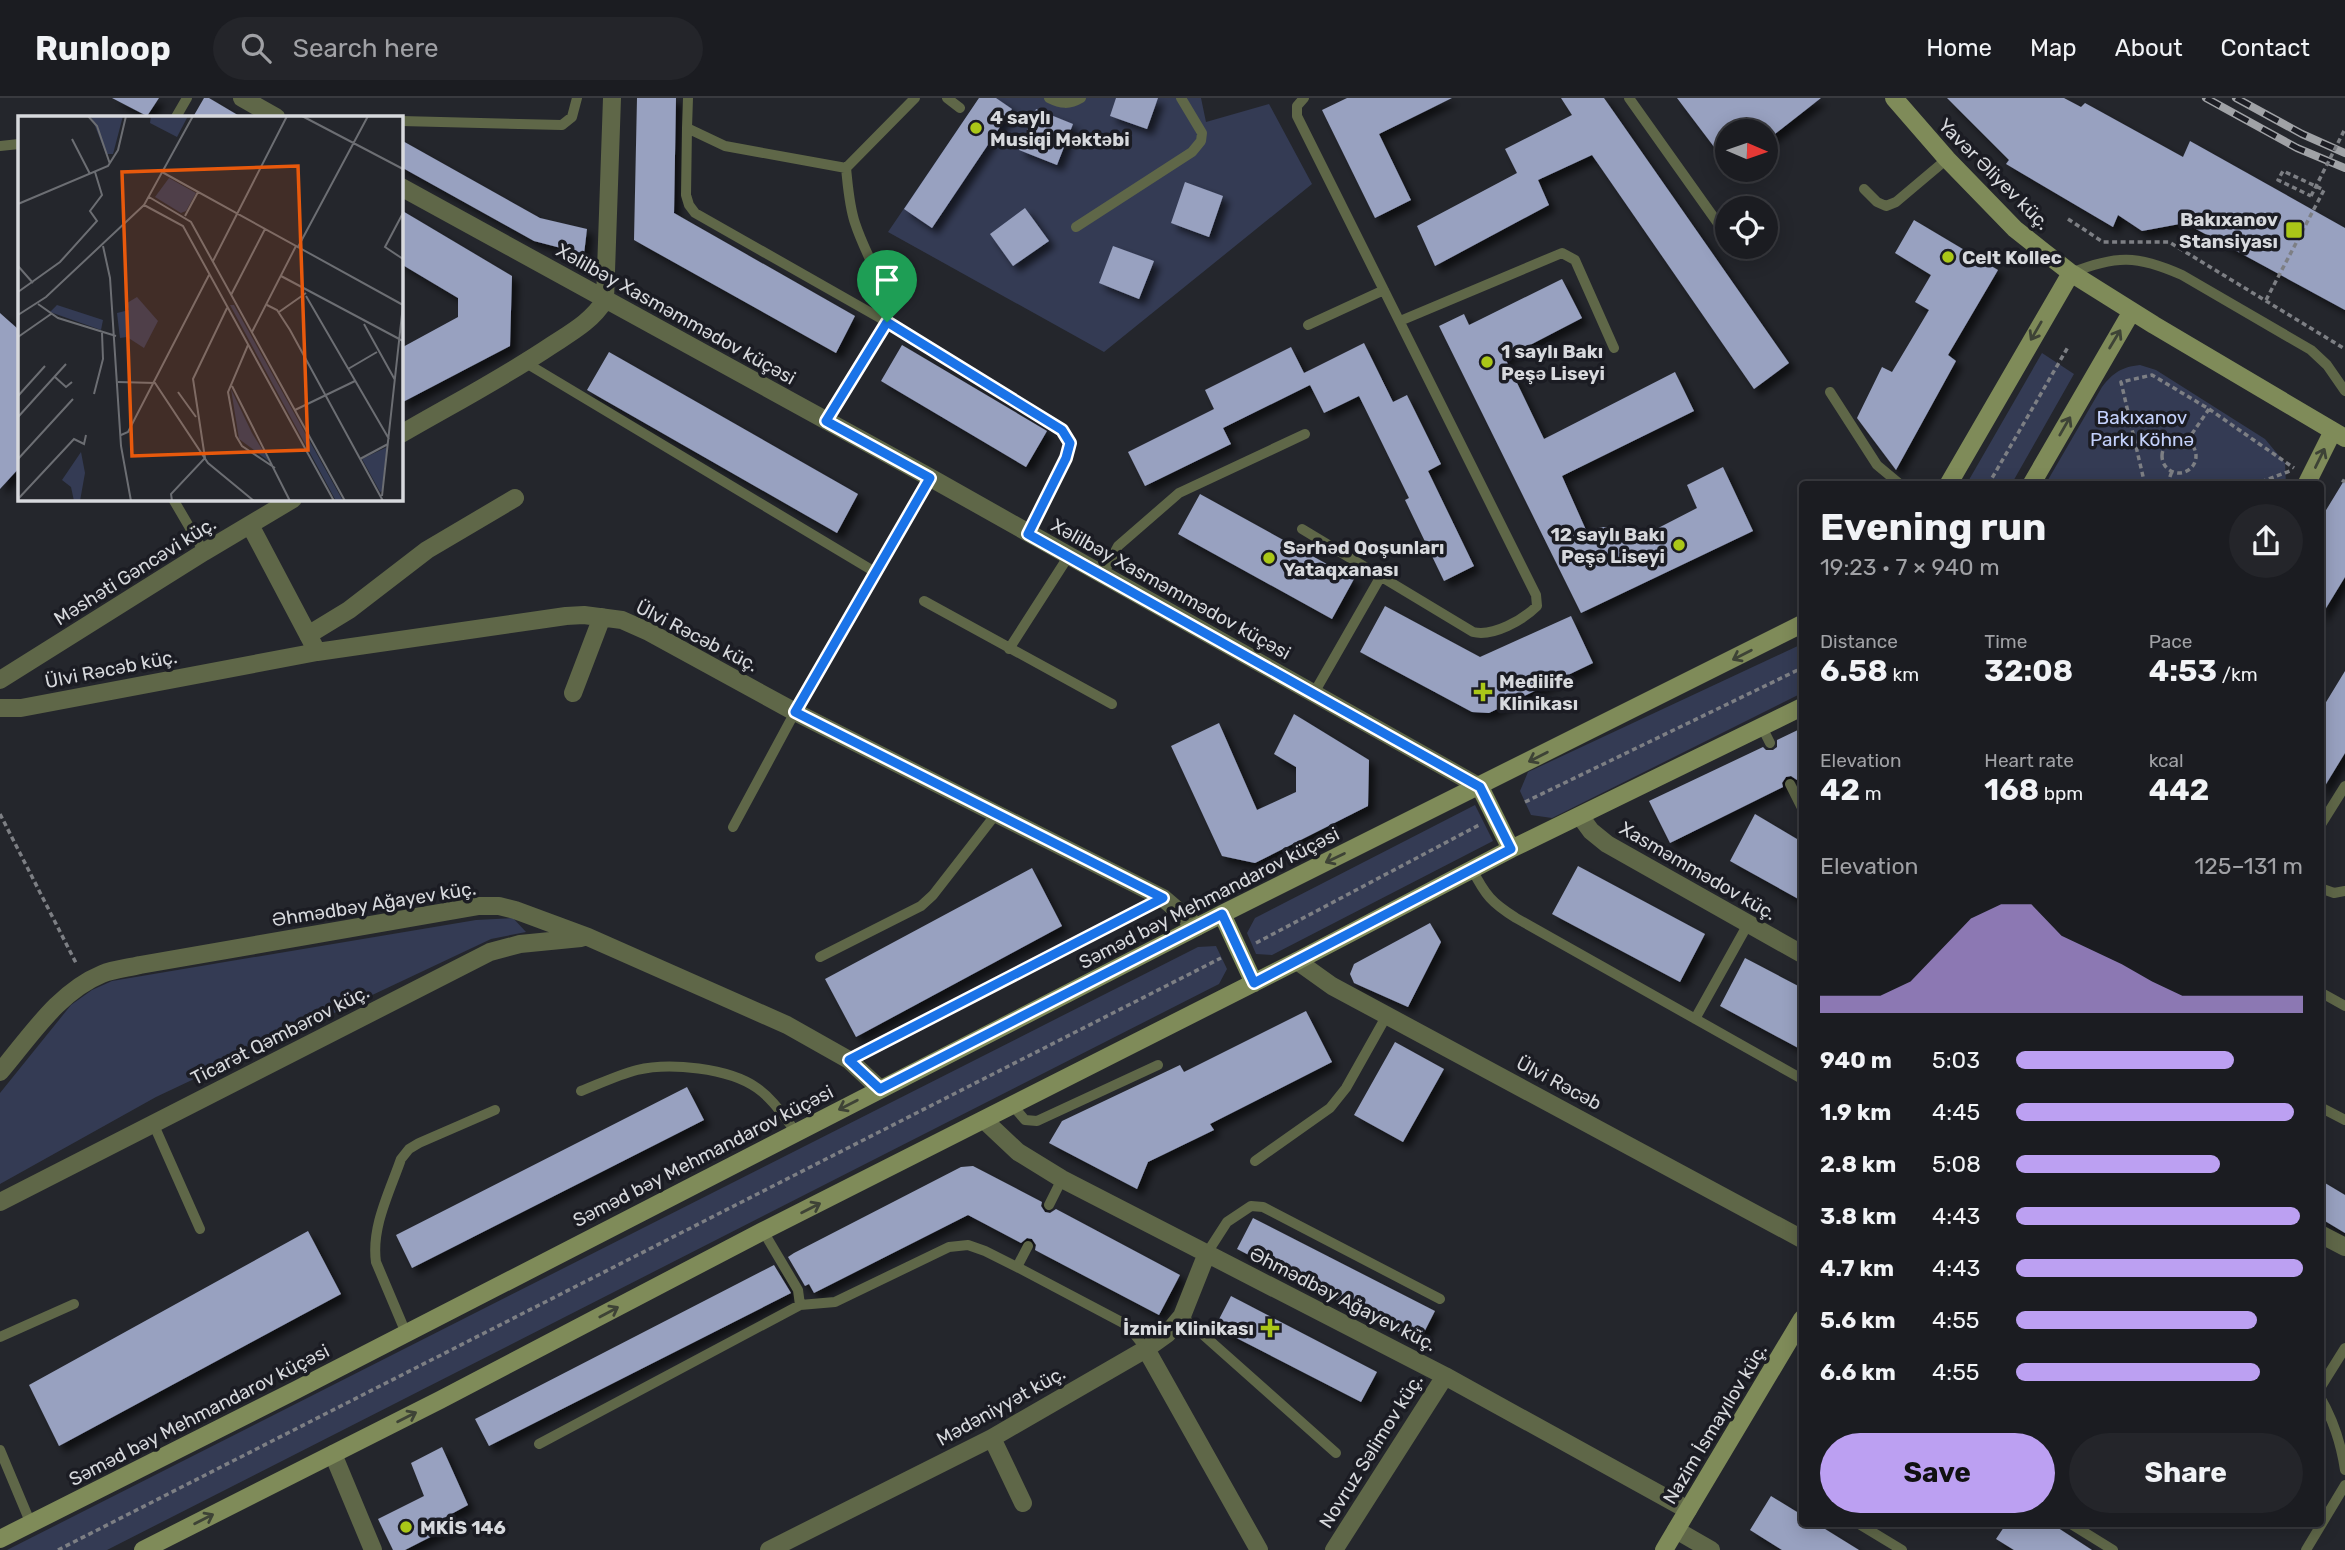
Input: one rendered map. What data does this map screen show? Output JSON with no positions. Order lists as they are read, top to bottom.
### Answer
{
  "streets": {
    "main road": ["Yavər Əliyev küç.", "Səməd bəy Mehmandarov küçəsi", "Nazim İsmayılov küç."],
    "street": [
      "Xəlilbəy Xasməmmədov küçəsi",
      "Məshəti Gəncəvi küç.",
      "Ülvi Rəcəb küç.",
      "Xasməmmədov küç.",
      "Əhmədbəy Ağayev küç.",
      "Ticarət Qəmbərov küç.",
      "Ülvi Rəcəb",
      "Mədəniyyət küç.",
      "Novruz Səlimov küç."
    ]
  },
  "crossings": [
    ["Xəlilbəy Xasməmmədov küçəsi", "Səməd bəy Mehmandarov küçəsi"],
    ["Ülvi Rəcəb küç.", "Səməd bəy Mehmandarov küçəsi"],
    ["Səməd bəy Mehmandarov küçəsi", "Əhmədbəy Ağayev küç."],
    ["Əhmədbəy Ağayev küç.", "Ticarət Qəmbərov küç."],
    ["Əhmədbəy Ağayev küç.", "Mədəniyyət küç."],
    ["Əhmədbəy Ağayev küç.", "Nazim İsmayılov küç."],
    ["Əhmədbəy Ağayev küç.", "Novruz Səlimov küç."]
  ],
  "parks": ["Bakıxanov Parkı Köhnə"],
  "places": {
    "other": [
      "4 saylı Musiqi Məktəbi",
      "Celt Kollec",
      "1 saylı Bakı Peşə Liseyi",
      "12 saylı Bakı Peşə Liseyi",
      "Sərhəd Qoşunları Yataqxanası",
      "MKİS 146"
    ],
    "transit": ["Bakıxanov Stansiyası"],
    "health": ["Medilife Klinikası", "İzmir Klinikası"]
  },
  "north": "right",
  "page": {
    "header": "Runloop",
    "search": "Search here",
    "nav": [
      "Home",
      "Map",
      "About",
      "Contact"
    ],
    "heading": ["Evening run", "19:23 · 7 × 940 m"],
    "stats": [
      ["Distance", "6.58 km"],
      ["Time", "32:08"],
      ["Pace", "4:53 /km"],
      ["Elevation", "42 m"],
      ["Heart rate", "168 bpm"],
      ["kcal", "442"]
    ],
    "chart": ["Elevation", "125–131 m"],
    "list": [
      {
        "name": "940 m",
        "note": "5:03"
      },
      {
        "name": "1.9 km",
        "note": "4:45"
      },
      {
        "name": "2.8 km",
        "note": "5:08"
      },
      {
        "name": "3.8 km",
        "note": "4:43"
      },
      {
        "name": "4.7 km",
        "note": "4:43"
      },
      {
        "name": "5.6 km",
        "note": "4:55"
      },
      {
        "name": "6.6 km",
        "note": "4:55"
      }
    ],
    "buttons": ["Save", "Share"]
  }
}
